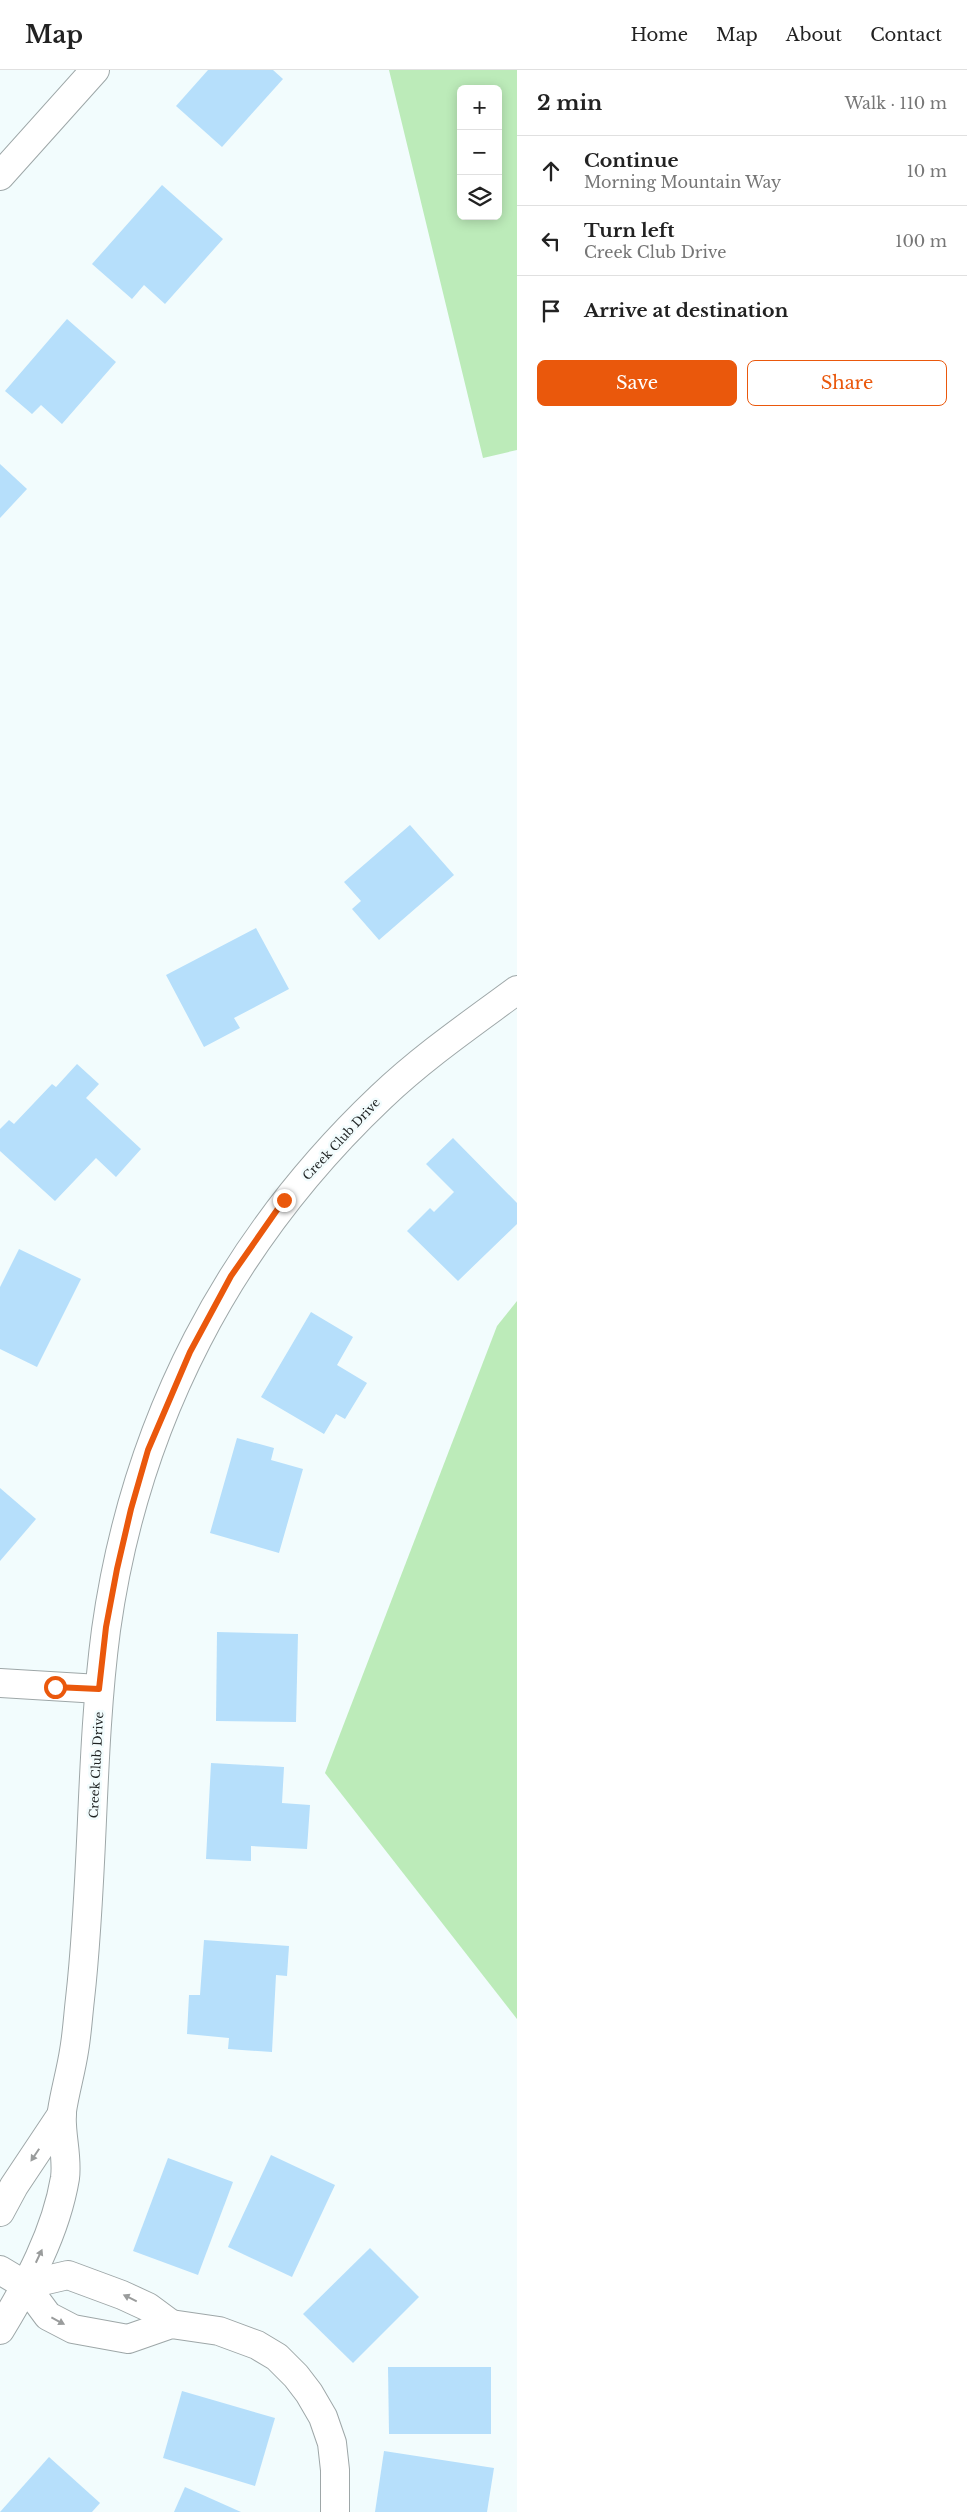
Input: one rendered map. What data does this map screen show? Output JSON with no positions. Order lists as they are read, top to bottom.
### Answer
{
  "streets": {
    "street": ["Creek Club Drive"]
  },
  "page": {
    "header": "Map",
    "nav": [
      "Home",
      "Map",
      "About",
      "Contact"
    ],
    "heading": ["2 min", "Walk · 110 m"],
    "map_buttons": ["+", "−"],
    "list": [
      ["Continue", "Morning Mountain Way", "10 m"],
      ["Turn left", "Creek Club Drive", "100 m"],
      "Arrive at destination"
    ],
    "buttons": ["Save", "Share"]
  }
}
